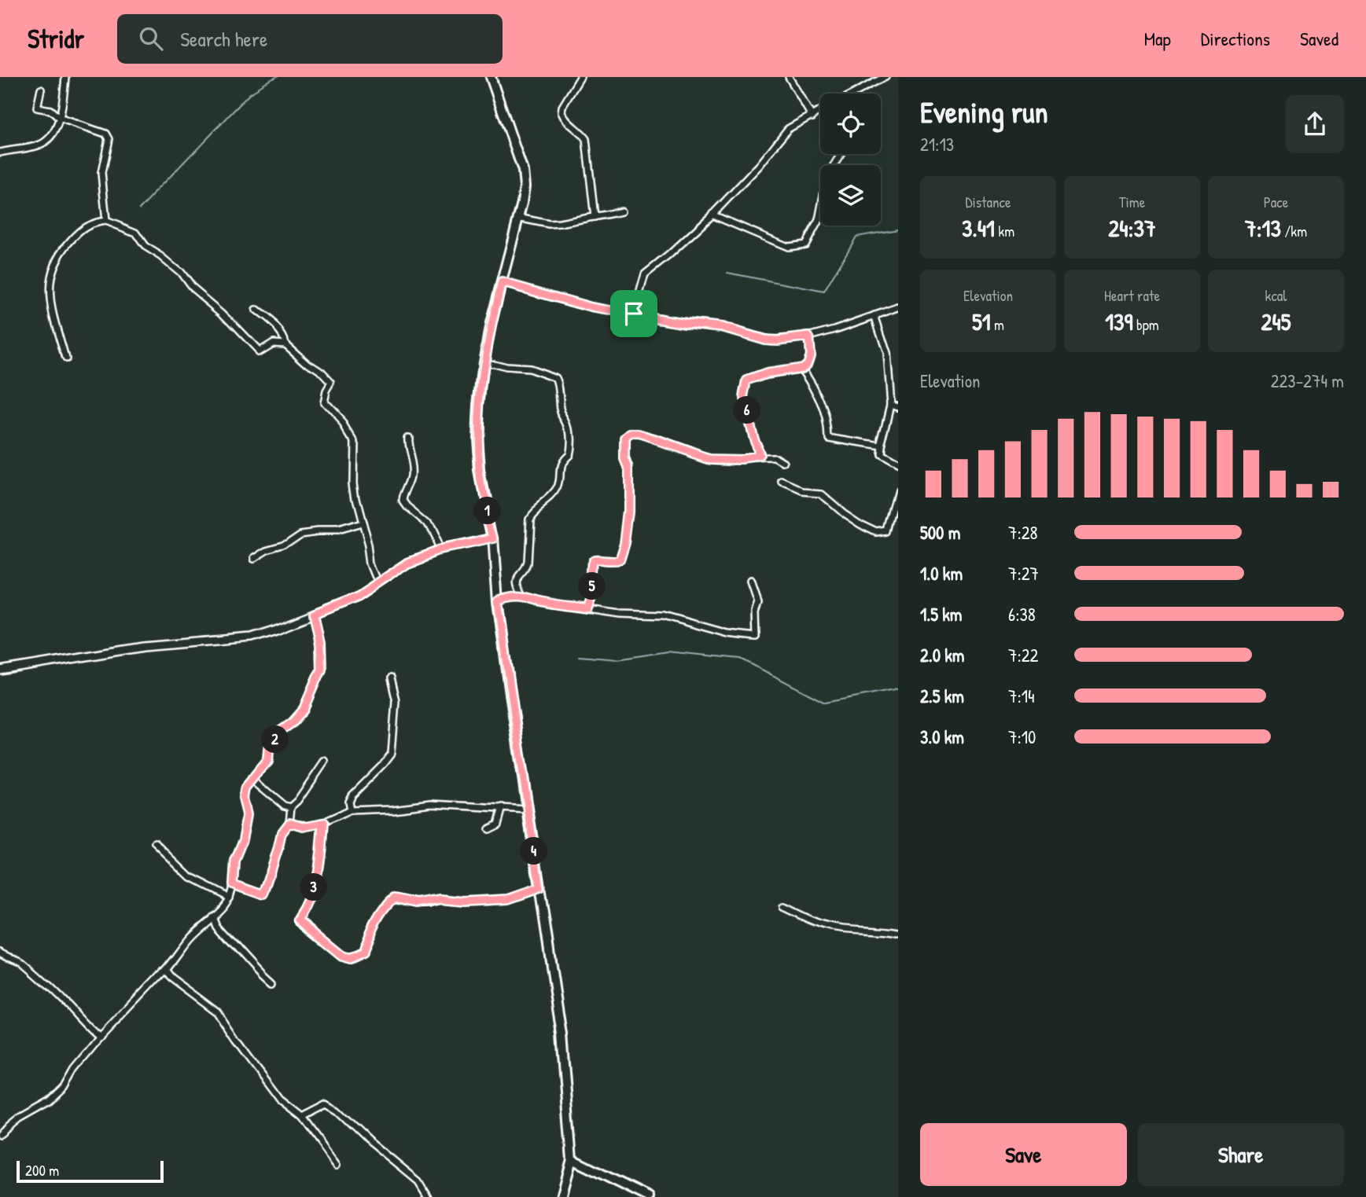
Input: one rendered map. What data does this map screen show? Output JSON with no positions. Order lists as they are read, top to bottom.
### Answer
{
  "scale_bar": "200 m",
  "page": {
    "header": "Stridr",
    "search": "Search here",
    "nav": ["Map", "Directions", "Saved"],
    "heading": ["Evening run", "21:13"],
    "stats": [
      ["Distance", "3.41 km"],
      ["Time", "24:37"],
      ["Pace", "7:13 /km"],
      ["Elevation", "51 m"],
      ["Heart rate", "139 bpm"],
      ["kcal", "245"]
    ],
    "chart": ["Elevation", "223–274 m"],
    "pins": [
      "6",
      "1",
      "5",
      "2",
      "4",
      "3"
    ],
    "list": [
      {
        "name": "500 m",
        "note": "7:28"
      },
      {
        "name": "1.0 km",
        "note": "7:27"
      },
      {
        "name": "1.5 km",
        "note": "6:38"
      },
      {
        "name": "2.0 km",
        "note": "7:22"
      },
      {
        "name": "2.5 km",
        "note": "7:14"
      },
      {
        "name": "3.0 km",
        "note": "7:10"
      }
    ],
    "buttons": ["Save", "Share"],
    "scale": "200 m"
  }
}
